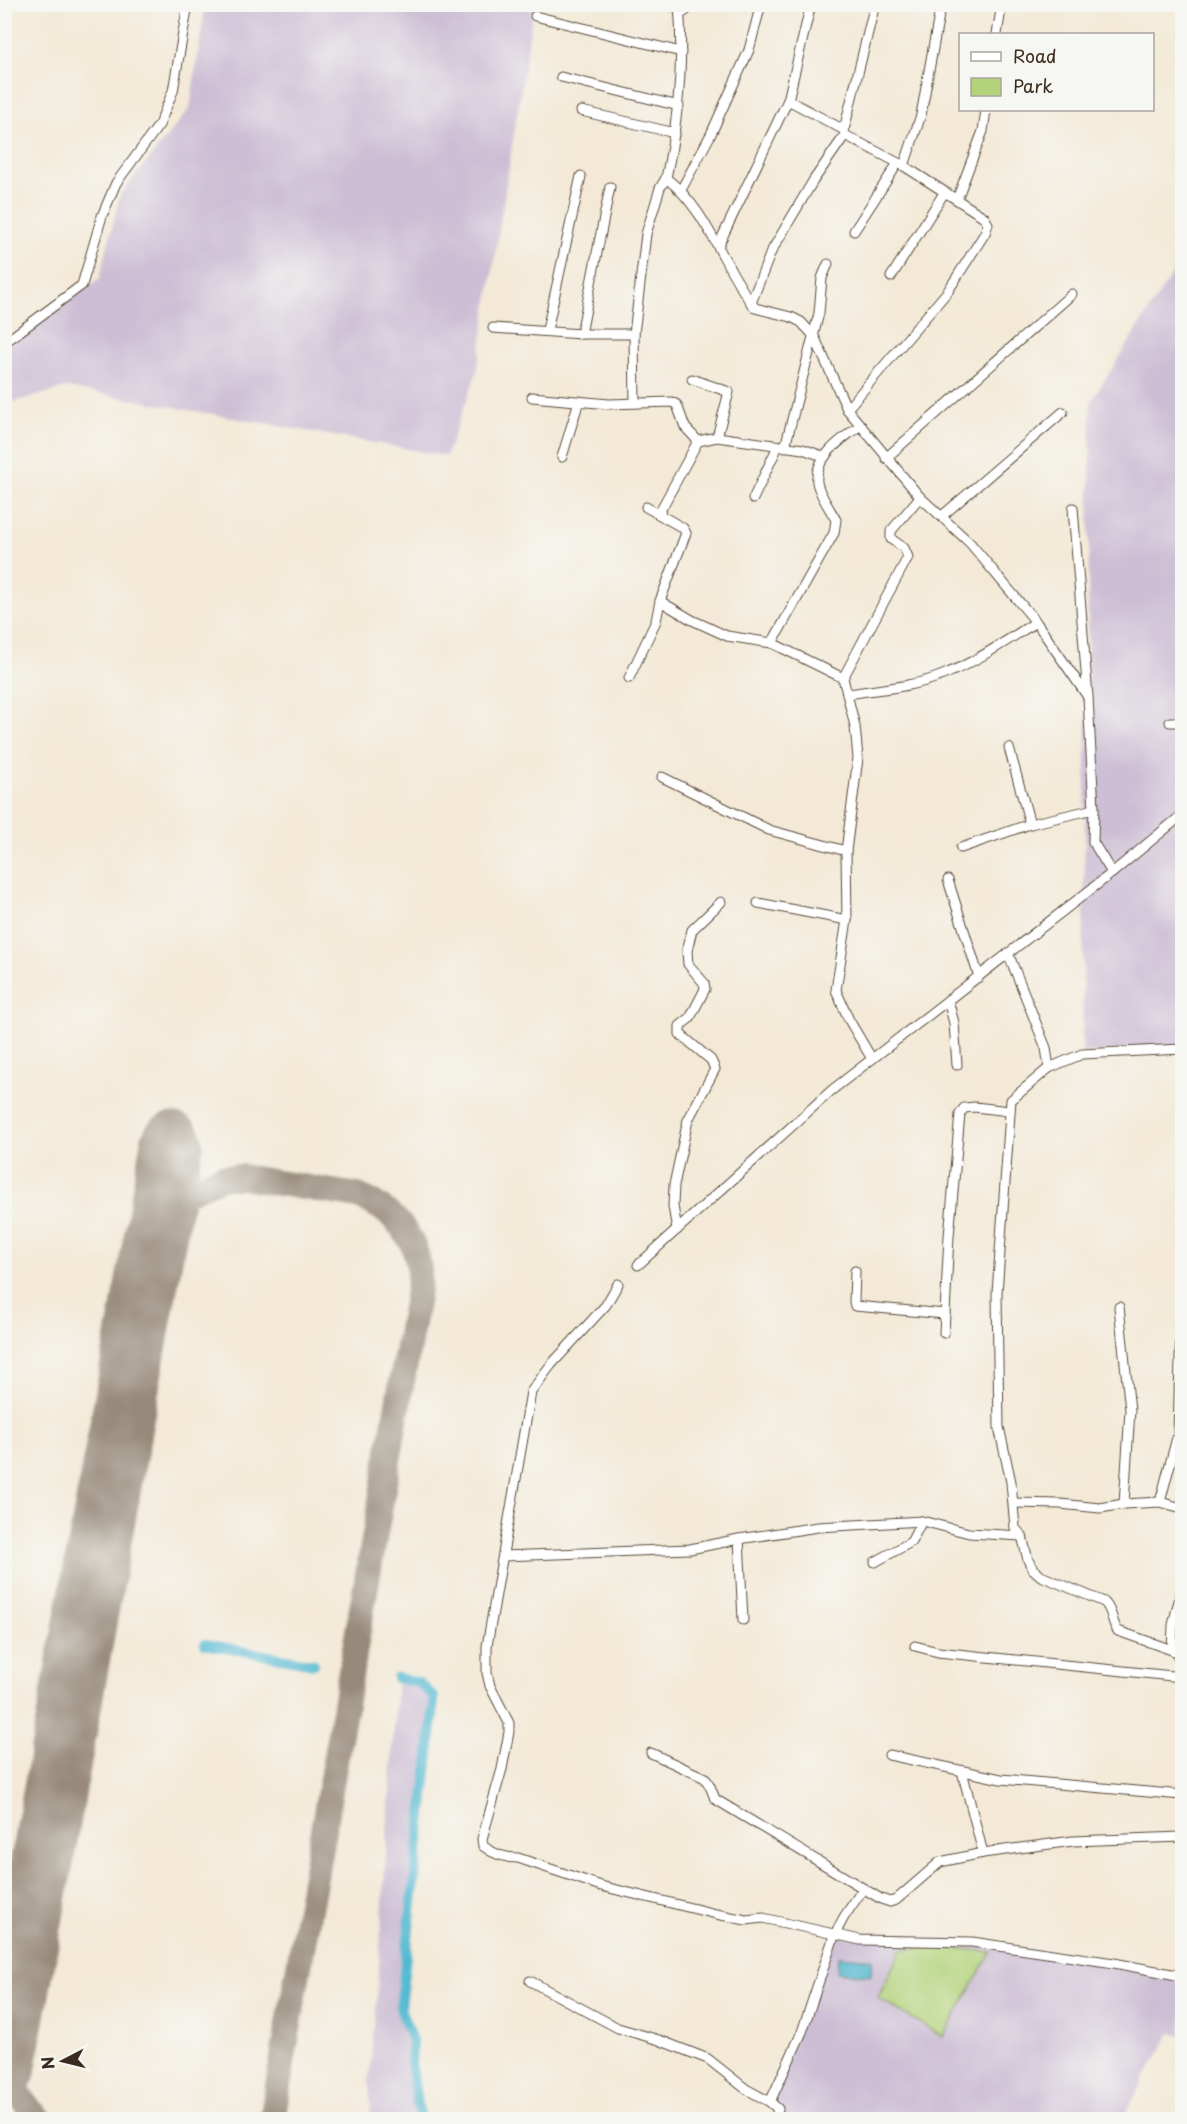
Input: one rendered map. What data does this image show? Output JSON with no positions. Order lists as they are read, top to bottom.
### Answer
{
  "legend": ["Road", "Park"],
  "north": "left"
}
